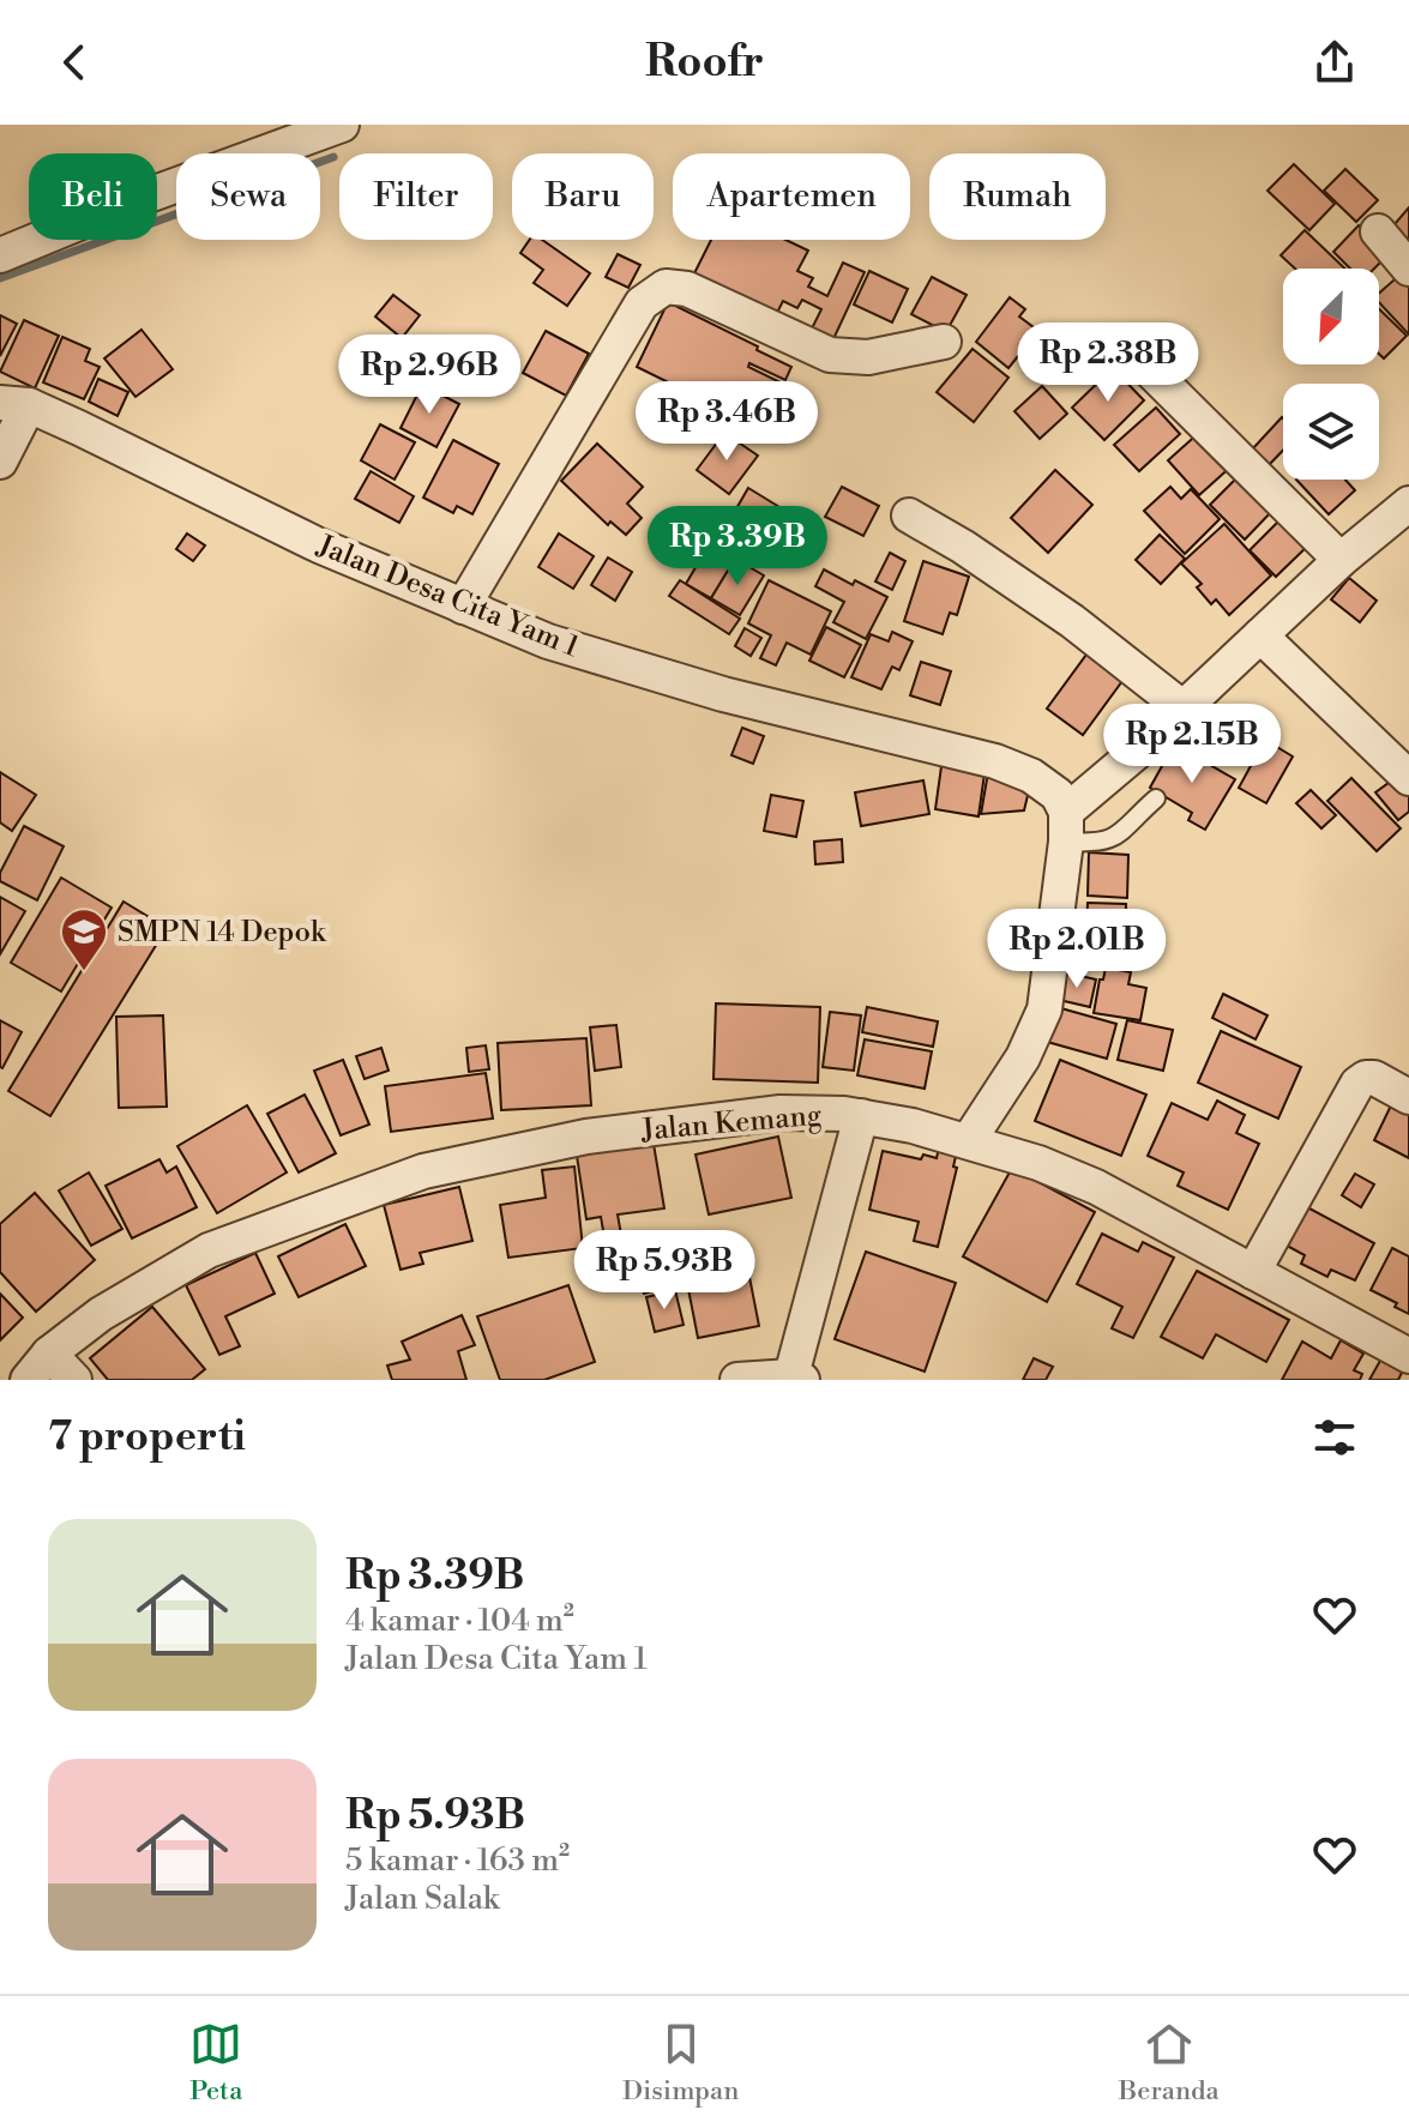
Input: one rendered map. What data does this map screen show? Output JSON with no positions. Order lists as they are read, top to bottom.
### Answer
{
  "streets": {
    "street": ["Jalan Desa Cita Yam 1", "Jalan Kemang"]
  },
  "places": {
    "school or university": ["SMPN 14 Depok"]
  },
  "north": "bottom left",
  "page": {
    "header": "Roofr",
    "chip": [
      "Beli",
      "Sewa",
      "Filter",
      "Baru",
      "Apartemen",
      "Rumah"
    ],
    "price": [
      "Rp 2.38B",
      "Rp 2.96B",
      "Rp 3.46B",
      "Rp 3.39B",
      "Rp 2.15B",
      "Rp 2.01B",
      "Rp 5.93B"
    ],
    "heading": "7 properti",
    "list": [
      {
        "name": "Rp 3.39B",
        "note": "4 kamar · 104 m² · Jalan Desa Cita Yam 1"
      },
      {
        "name": "Rp 5.93B",
        "note": "5 kamar · 163 m² · Jalan Salak"
      }
    ],
    "tabs": ["Peta", "Disimpan", "Beranda"]
  }
}
